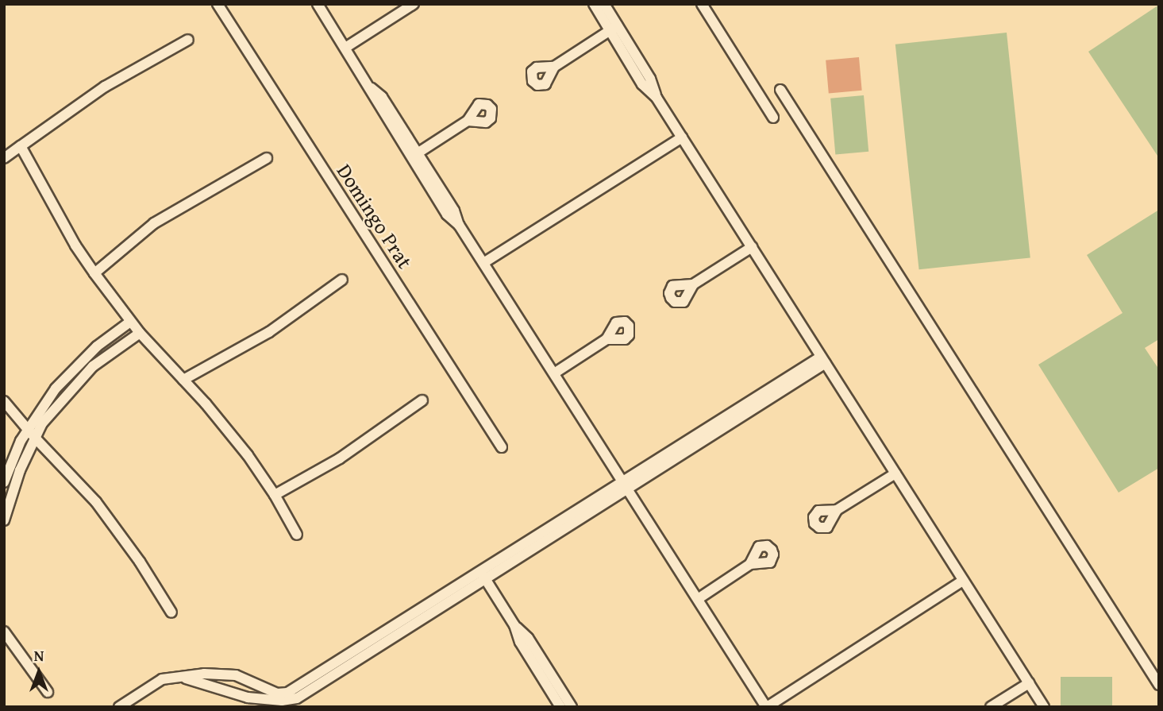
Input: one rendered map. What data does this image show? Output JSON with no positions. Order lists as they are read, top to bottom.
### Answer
{
  "streets": {
    "street": ["Domingo Prat"]
  },
  "north": "top"
}
